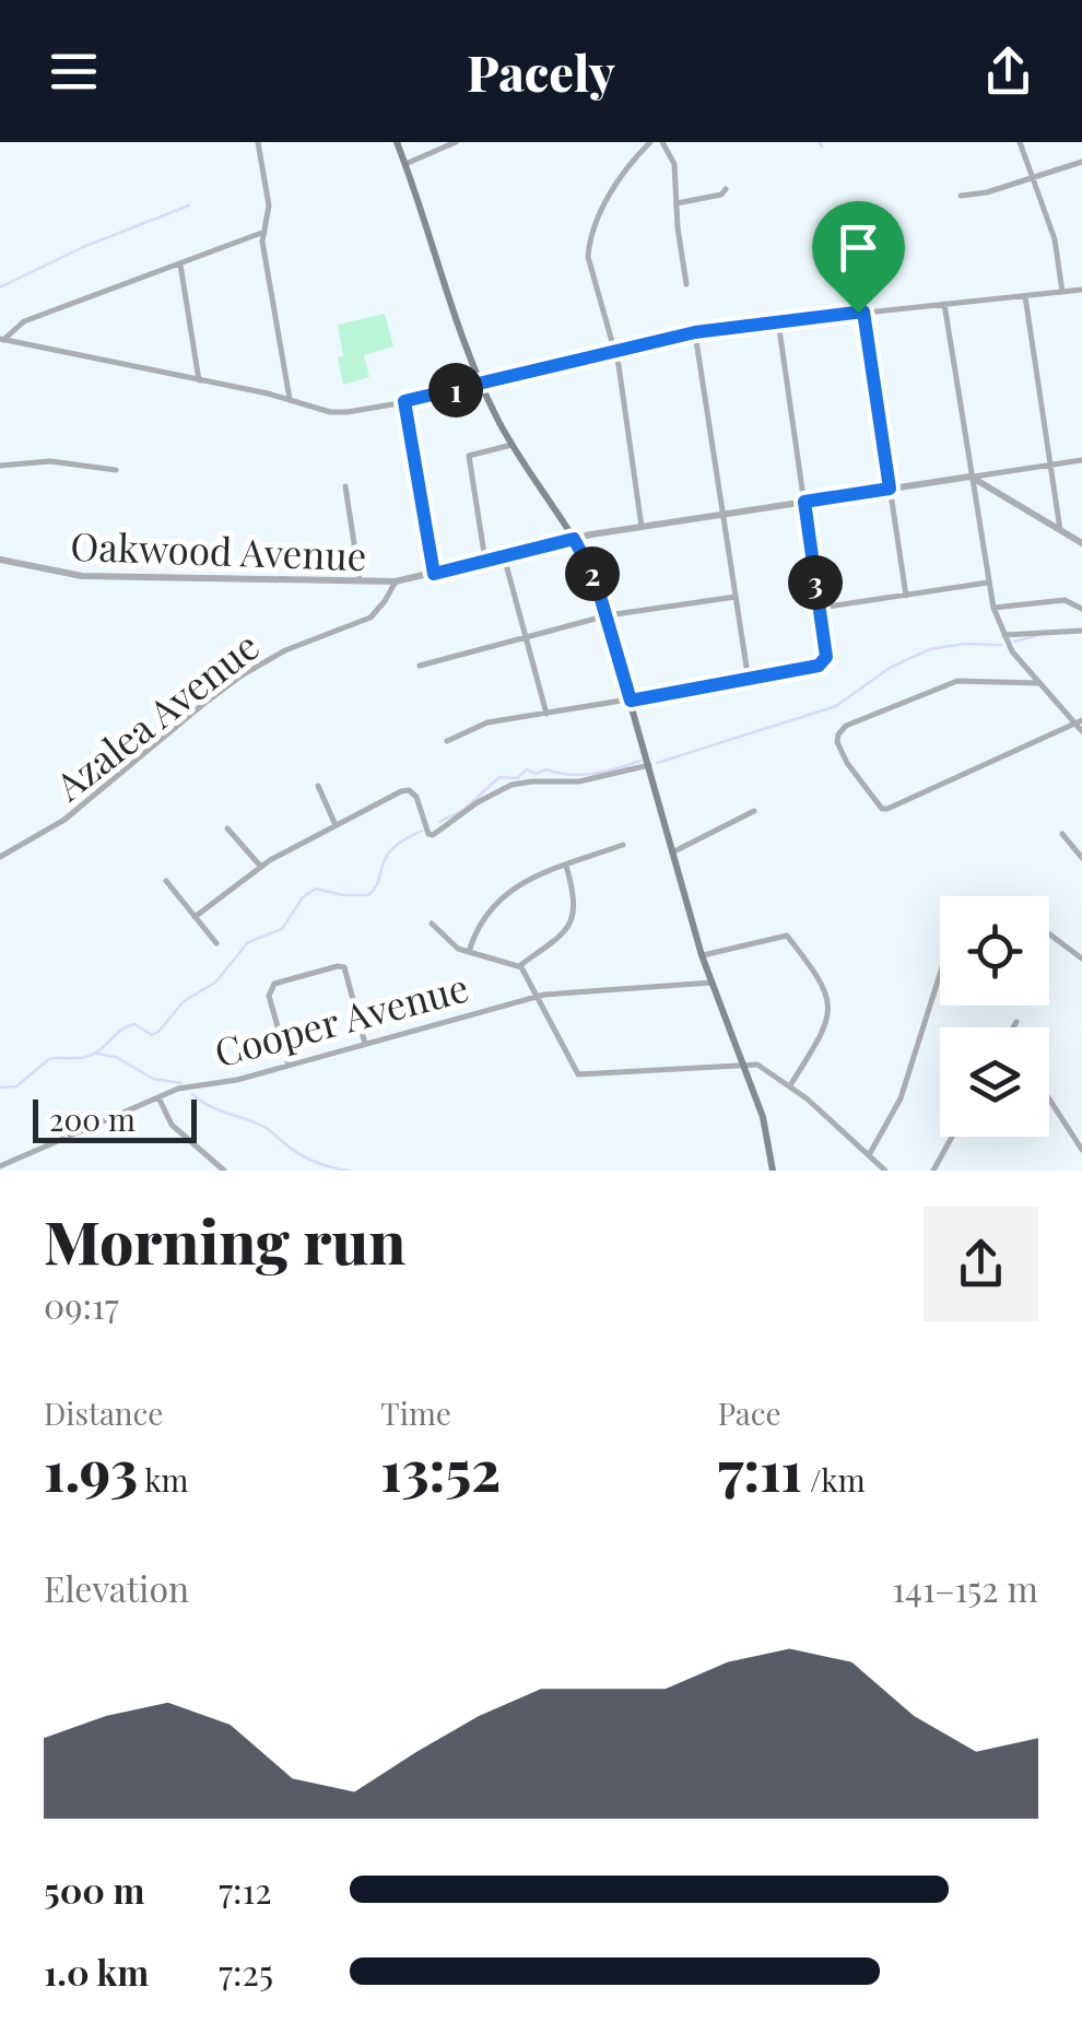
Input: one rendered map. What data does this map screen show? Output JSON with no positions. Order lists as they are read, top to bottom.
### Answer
{
  "streets": {
    "street": ["Oakwood Avenue", "Azalea Avenue", "Cooper Avenue"]
  },
  "crossings": [
    ["Oakwood Avenue", "Azalea Avenue"]
  ],
  "scale_bar": "200 m",
  "page": {
    "header": "Pacely",
    "pins": ["1", "2", "3"],
    "scale": "200 m",
    "heading": ["Morning run", "09:17"],
    "stats": [
      ["Distance", "1.93 km"],
      ["Time", "13:52"],
      ["Pace", "7:11 /km"]
    ],
    "chart": ["Elevation", "141–152 m"],
    "list": [
      {
        "name": "500 m",
        "note": "7:12"
      },
      {
        "name": "1.0 km",
        "note": "7:25"
      }
    ]
  }
}
